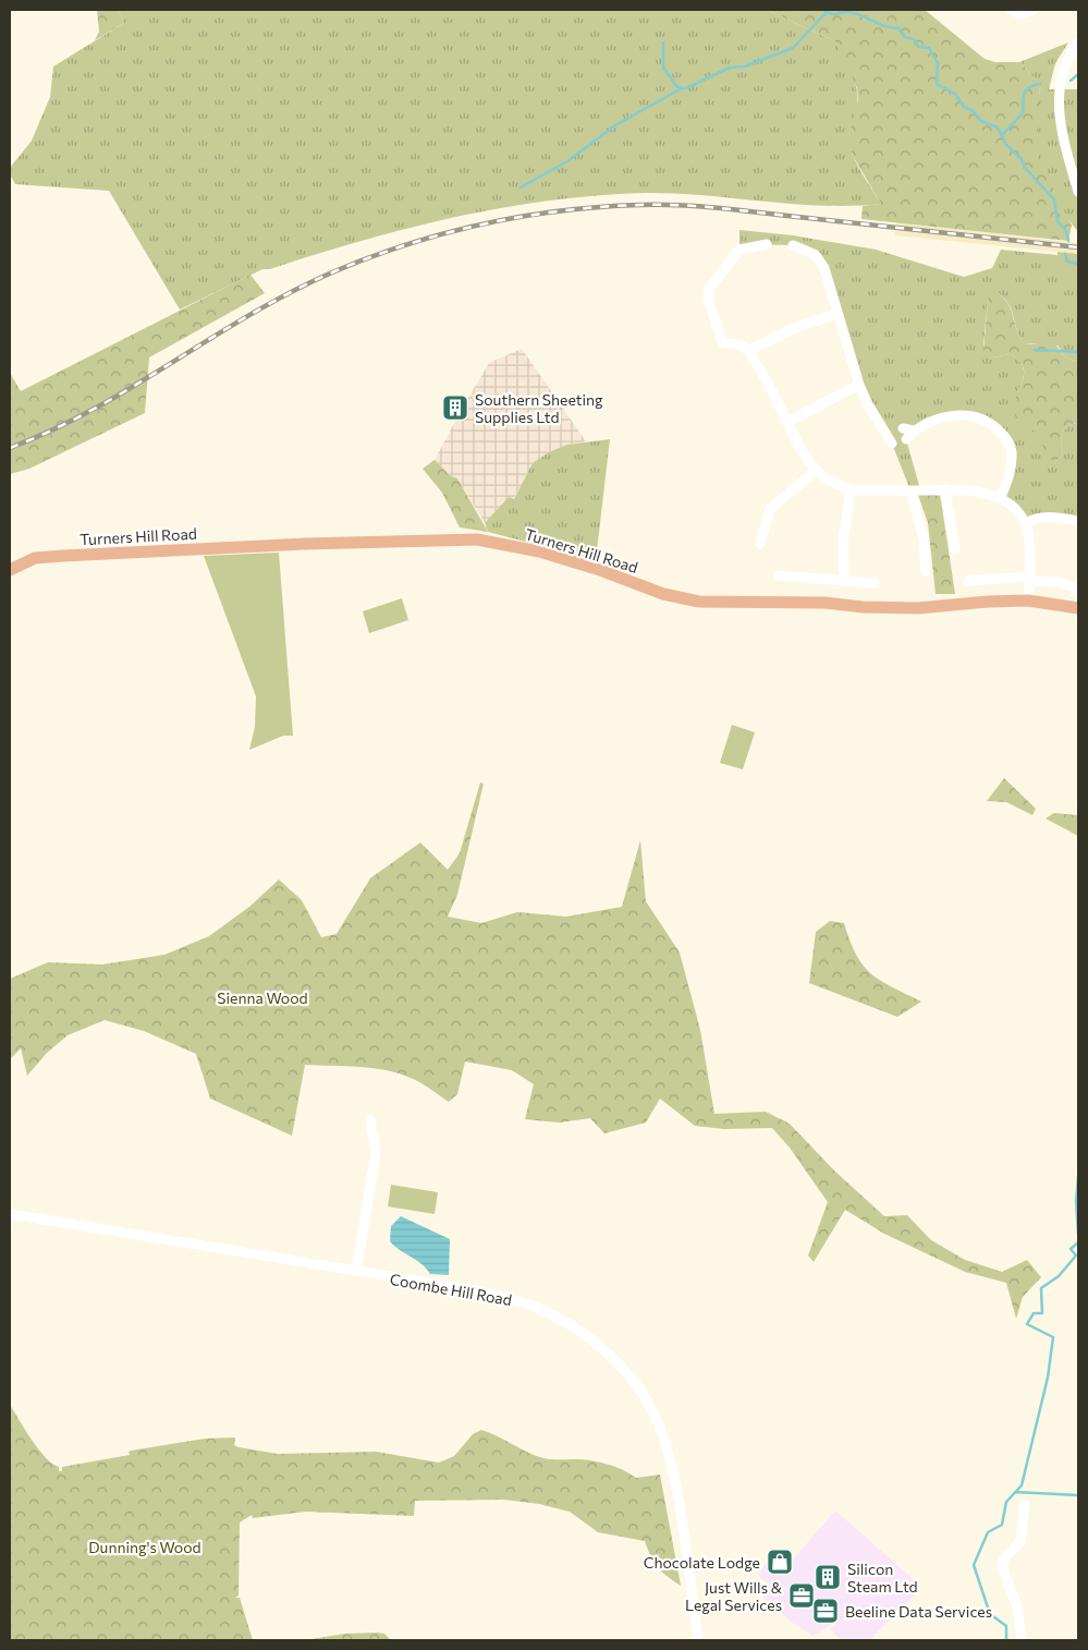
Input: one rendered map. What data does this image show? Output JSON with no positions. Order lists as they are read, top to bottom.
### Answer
{
  "streets": {
    "main road": ["Turners Hill Road"],
    "street": ["Coombe Hill Road"]
  },
  "parks": ["Sienna Wood", "Dunning's Wood"],
  "places": {
    "building": ["Southern Sheeting Supplies Ltd", "Silicon Steam Ltd"],
    "shop": ["Chocolate Lodge"],
    "office": ["Just Wills & Legal Services", "Beeline Data Services"]
  }
}
